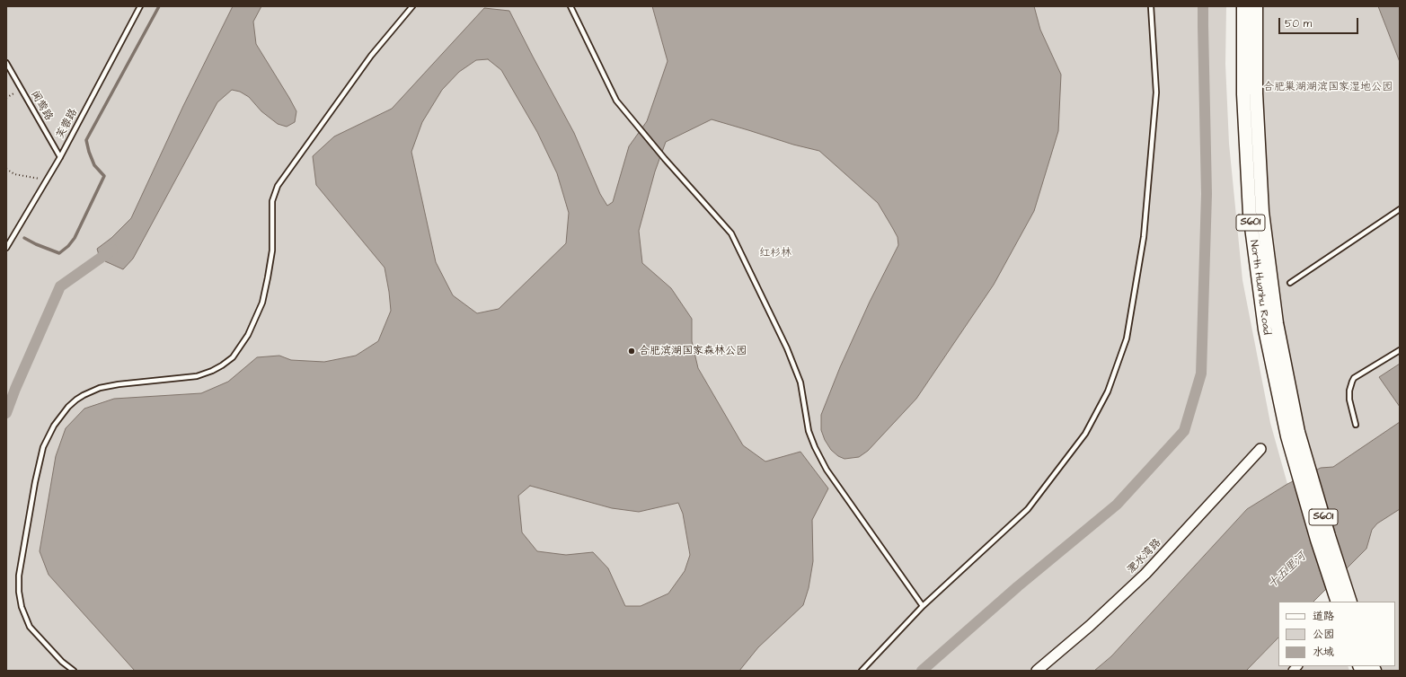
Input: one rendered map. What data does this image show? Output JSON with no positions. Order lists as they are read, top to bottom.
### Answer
{
  "streets": {
    "main road": ["S601", "North Huanhu Road"],
    "street": ["淝水湾路"],
    "lane": ["闻莺路", "芙蓉路"]
  },
  "crossings": [
    ["闻莺路", "芙蓉路"],
    ["S601", "North Huanhu Road"]
  ],
  "water": ["十五里河"],
  "parks": ["合肥巢湖湖滨国家湿地公园", "红杉林"],
  "places": ["合肥滨湖国家森林公园"],
  "legend": ["道路", "公园", "水域"],
  "scale_bar": "50 m"
}
